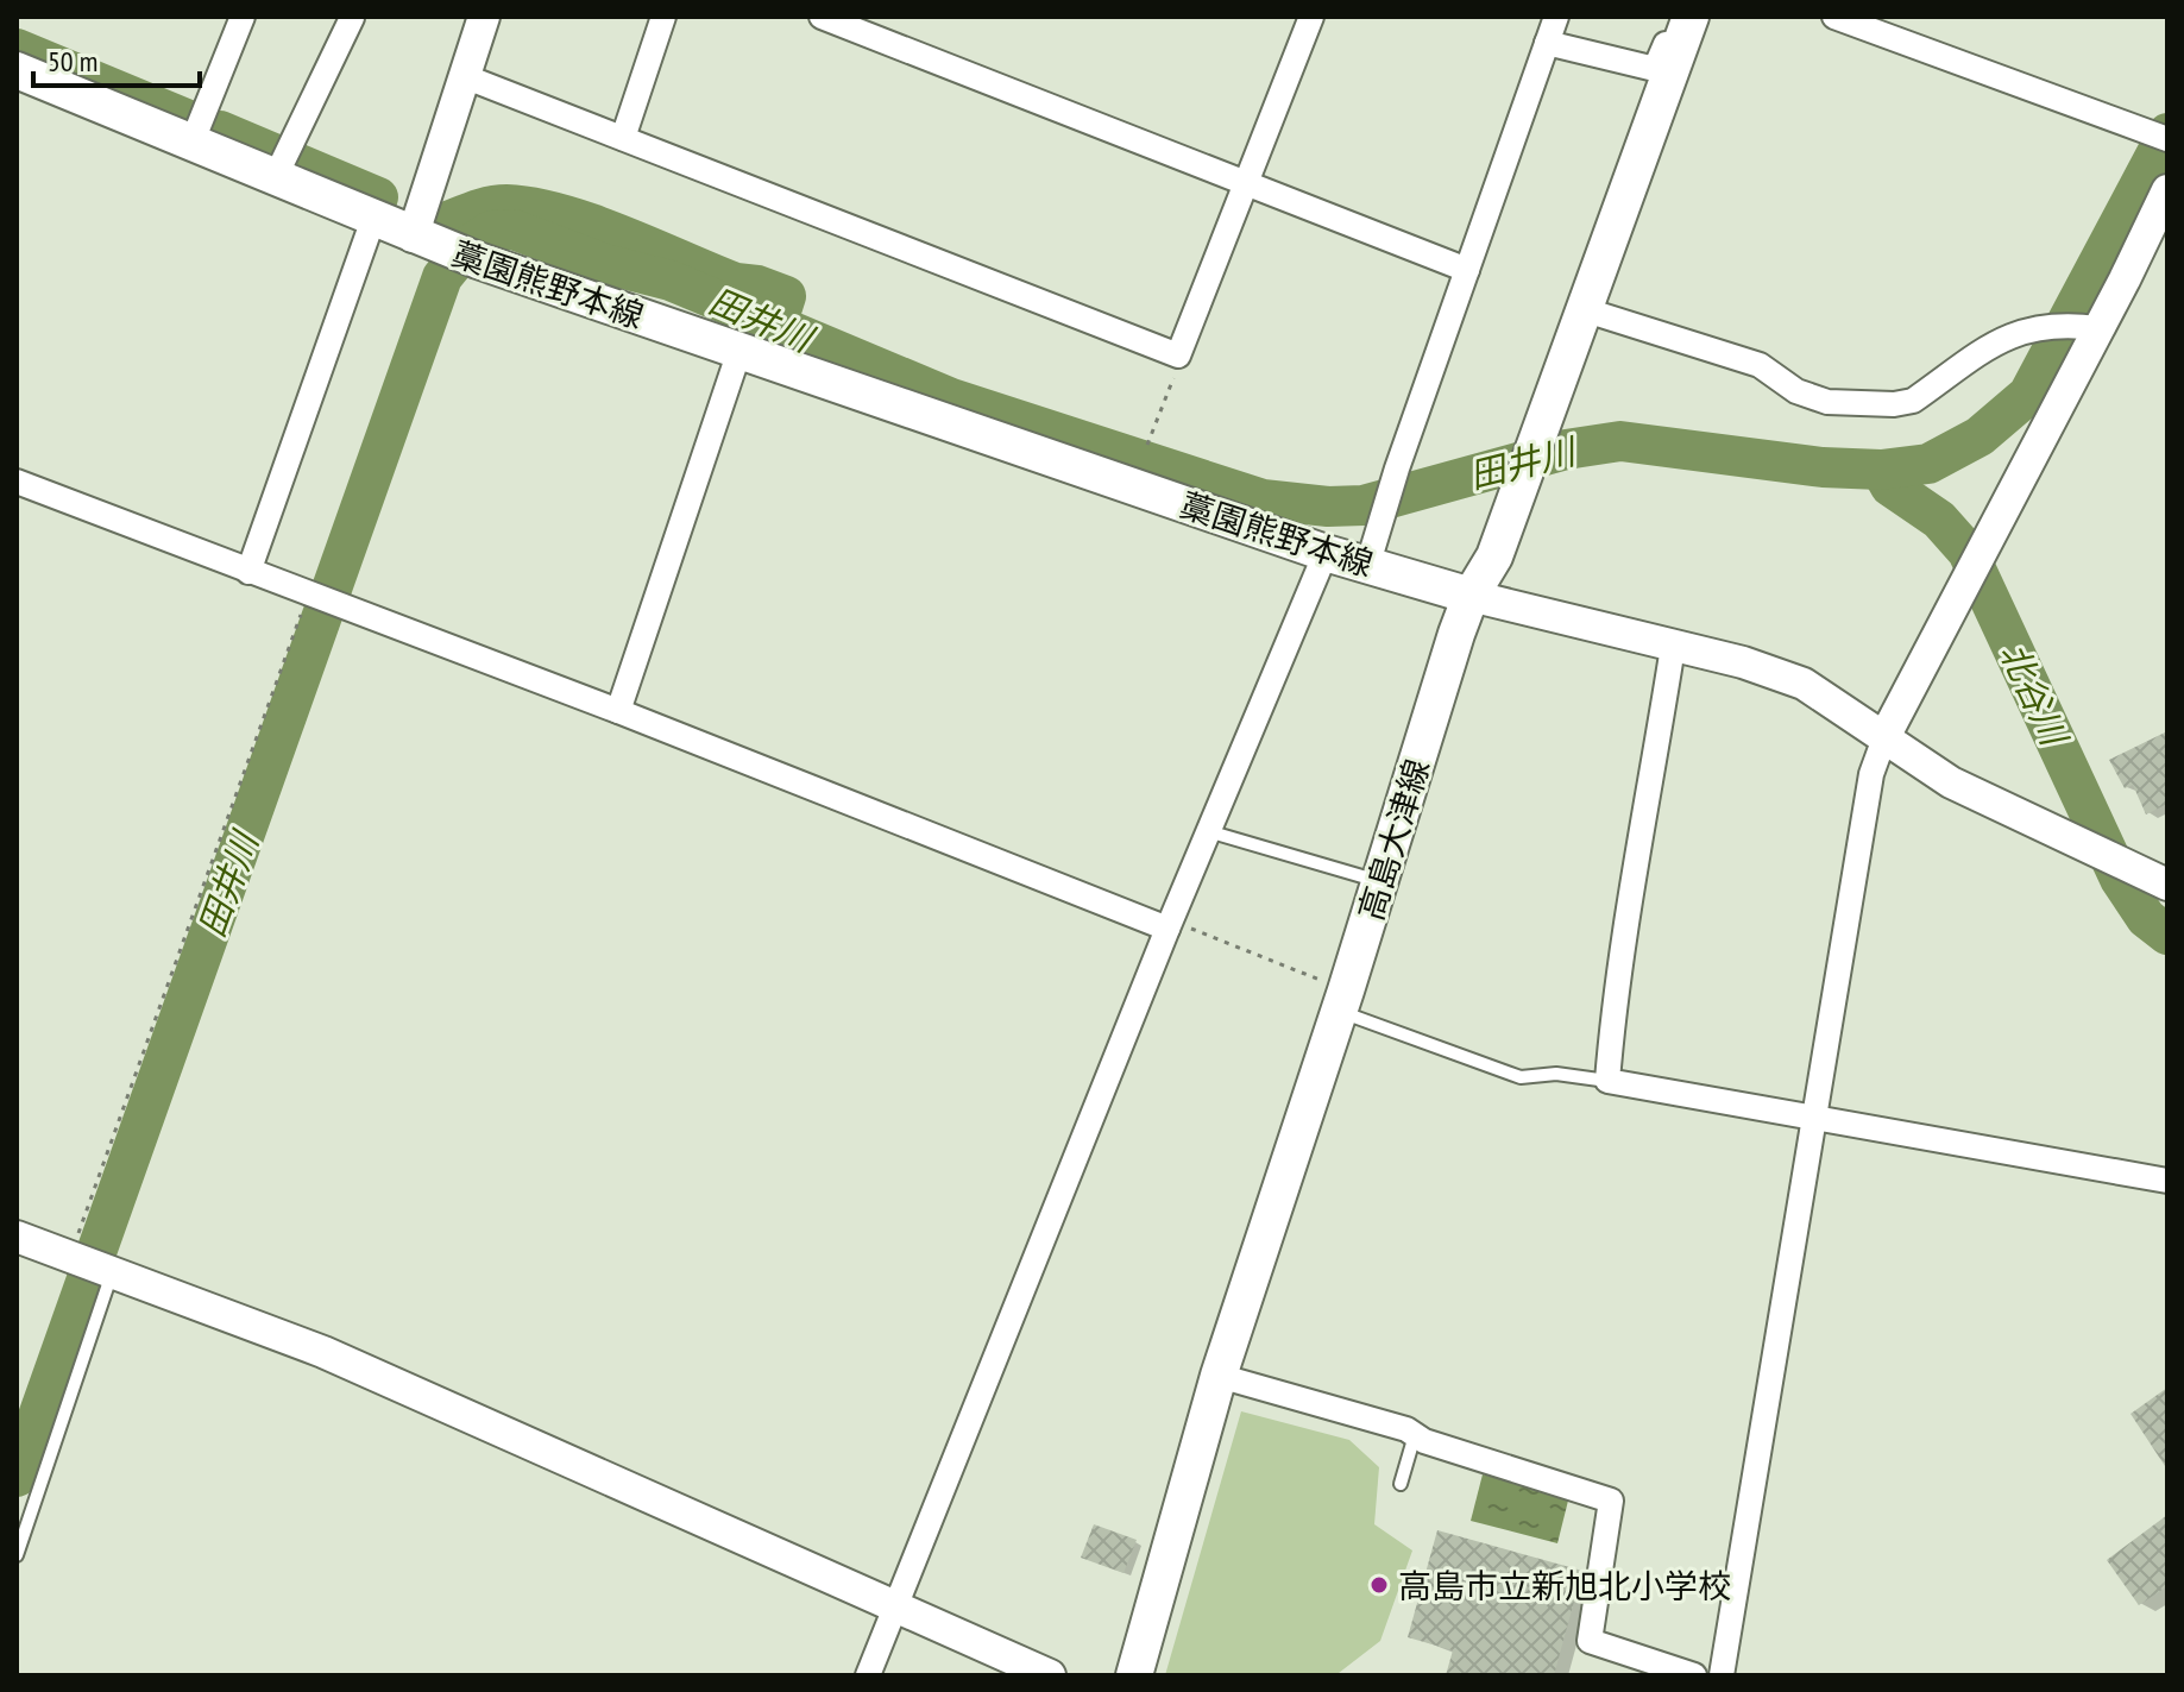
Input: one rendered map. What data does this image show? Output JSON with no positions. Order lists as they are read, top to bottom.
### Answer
{
  "streets": {
    "main road": ["藁園熊野本線", "高島大津線"]
  },
  "crossings": [
    ["藁園熊野本線", "高島大津線"]
  ],
  "water": ["田井川", "北谷川"],
  "places": ["高島市立新旭北小学校"],
  "scale_bar": "50 m"
}
